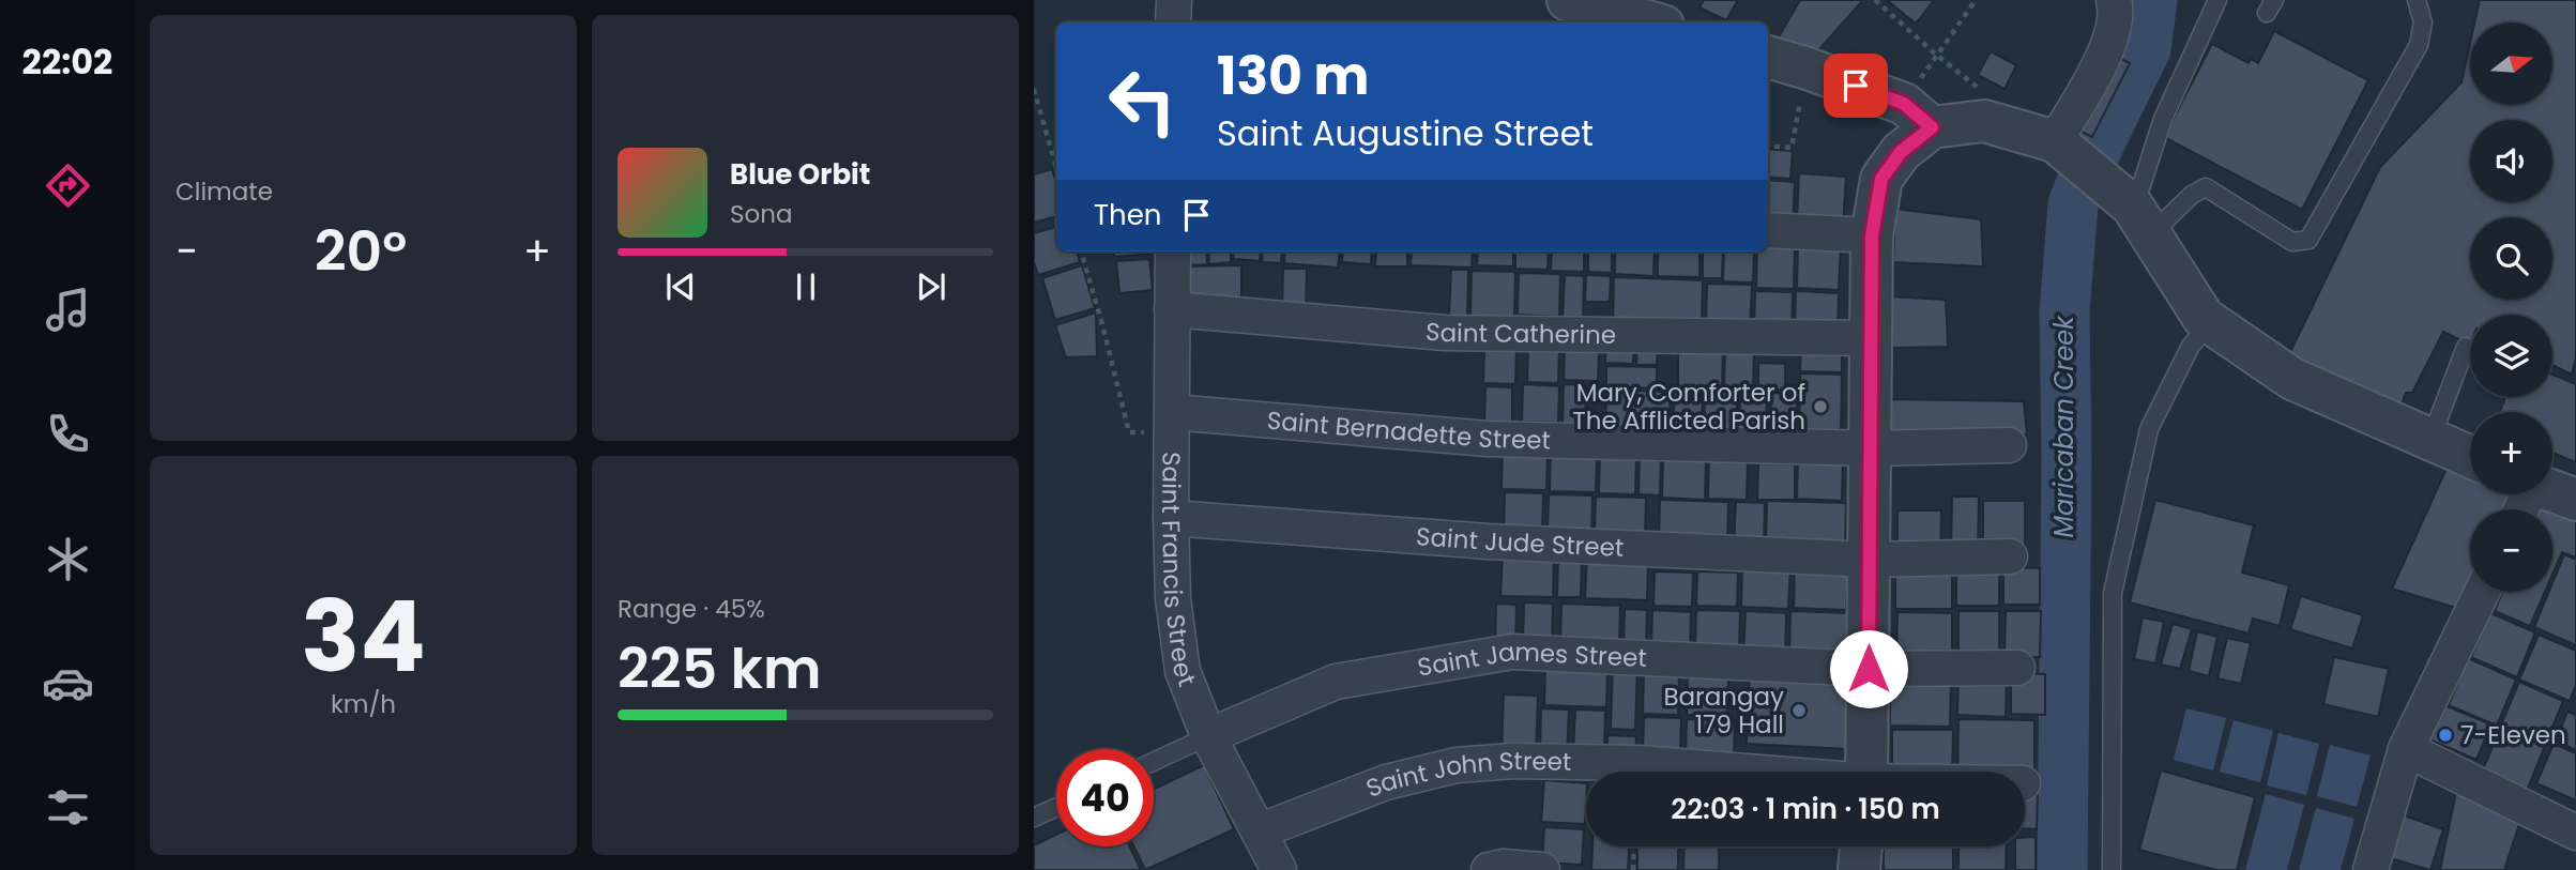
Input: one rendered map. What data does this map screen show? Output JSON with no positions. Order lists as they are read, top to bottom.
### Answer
{
  "streets": {
    "street": [
      "Saint Catherine",
      "Saint Bernadette Street",
      "Saint Jude Street",
      "Saint Francis Street",
      "Saint James Street",
      "Saint John Street"
    ]
  },
  "crossings": [
    ["Saint Catherine", "Saint Francis Street"],
    ["Saint Bernadette Street", "Saint Francis Street"],
    ["Saint Jude Street", "Saint Francis Street"],
    ["Saint Francis Street", "Saint James Street"],
    ["Saint Francis Street", "Saint John Street"]
  ],
  "water": ["Maricaban Creek"],
  "places": ["Mary, Comforter of The Afflicted Parish", "Barangay 179 Hall", "7-Eleven"],
  "north": "right",
  "page": {
    "tabs": "22:02",
    "tile": [
      "Climate",
      ["34", "km/h"],
      ["Range · 45%", "225 km"]
    ],
    "map_buttons": ["+", "−"],
    "turn": ["130 m", "Saint Augustine Street"],
    "song": ["Blue Orbit", "Sona"],
    "then": "Then",
    "heat": ["−", "20°", "+"],
    "limit": "40",
    "trip": "22:03 · 1 min · 150 m"
  }
}
